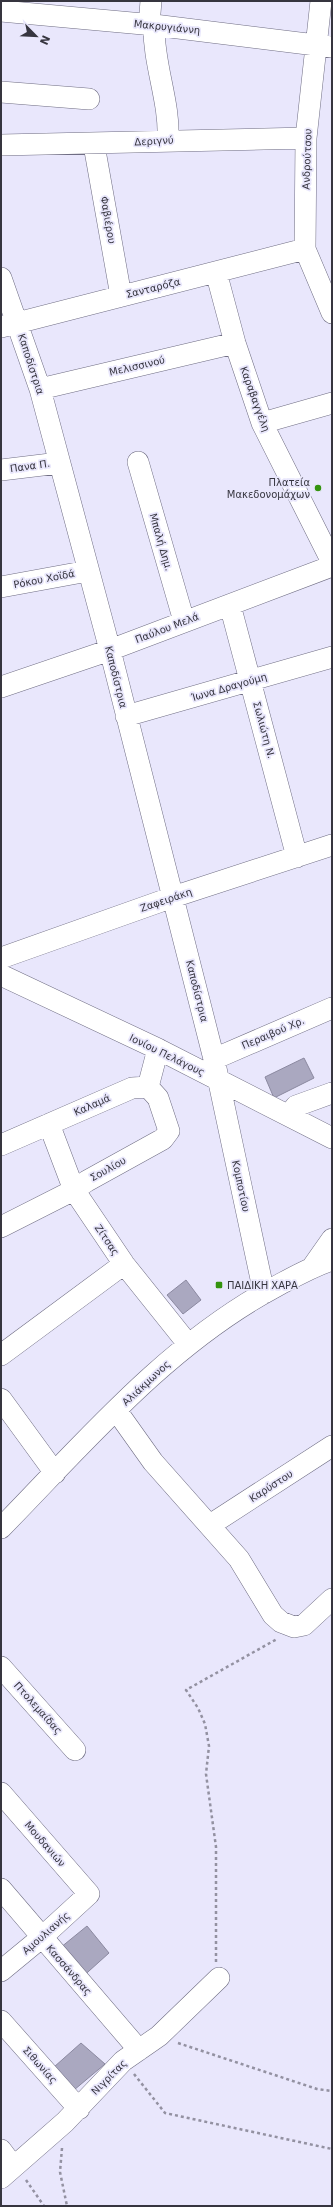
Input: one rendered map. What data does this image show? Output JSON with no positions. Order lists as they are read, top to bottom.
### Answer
{
  "streets": {
    "street": [
      "Μακρυγιάννη",
      "Δεριγνύ",
      "Ανδρούτσου",
      "Φαβιέρου",
      "Σανταρόζα",
      "Καποδίστρια",
      "Μελισσινού",
      "Καραβαγγέλη",
      "Πανα Π.",
      "Μπαλή Δημ.",
      "Ρόκου Χοϊδά",
      "Παύλου Μελά",
      "Ίωνα Δραγούμη",
      "Σωλιώτη Ν.",
      "Ζαφειράκη",
      "Περαιβού Χρ.",
      "Ιονίου Πελάγους",
      "Καλαμά",
      "Σουλίου",
      "Κομποτίου",
      "Ζίτσας",
      "Αλιάκμωνος",
      "Καρύστου",
      "Πτολεμαίδας",
      "Μουδανιών",
      "Αμουλιανής",
      "Κασσάνδρας",
      "Σιθωνίας",
      "Νιγρίτας"
    ]
  },
  "crossings": [
    ["Μακρυγιάννη", "Ανδρούτσου"],
    ["Δεριγνύ", "Ανδρούτσου"],
    ["Δεριγνύ", "Φαβιέρου"],
    ["Ανδρούτσου", "Σανταρόζα"],
    ["Φαβιέρου", "Σανταρόζα"],
    ["Σανταρόζα", "Καποδίστρια"],
    ["Σανταρόζα", "Καραβαγγέλη"],
    ["Καποδίστρια", "Μελισσινού"],
    ["Καποδίστρια", "Πανα Π."],
    ["Καποδίστρια", "Ρόκου Χοϊδά"],
    ["Καποδίστρια", "Παύλου Μελά"],
    ["Καποδίστρια", "Ίωνα Δραγούμη"],
    ["Καποδίστρια", "Ζαφειράκη"],
    ["Καποδίστρια", "Περαιβού Χρ."],
    ["Καποδίστρια", "Ιονίου Πελάγους"],
    ["Καποδίστρια", "Κομποτίου"],
    ["Μελισσινού", "Καραβαγγέλη"],
    ["Μπαλή Δημ.", "Παύλου Μελά"],
    ["Παύλου Μελά", "Σωλιώτη Ν."],
    ["Ίωνα Δραγούμη", "Σωλιώτη Ν."],
    ["Σωλιώτη Ν.", "Ζαφειράκη"],
    ["Ιονίου Πελάγους", "Κομποτίου"],
    ["Καλαμά", "Σουλίου"],
    ["Καλαμά", "Ζίτσας"],
    ["Σουλίου", "Ζίτσας"],
    ["Κομποτίου", "Αλιάκμωνος"],
    ["Ζίτσας", "Αλιάκμωνος"],
    ["Μουδανιών", "Αμουλιανής"],
    ["Αμουλιανής", "Κασσάνδρας"],
    ["Κασσάνδρας", "Νιγρίτας"],
    ["Σιθωνίας", "Νιγρίτας"]
  ],
  "places": {
    "other": ["Πλατεία Μακεδονομάχων"],
    "transit": ["ΠΑΙΔΙΚΗ ΧΑΡΑ"]
  },
  "north": "bottom right"
}
